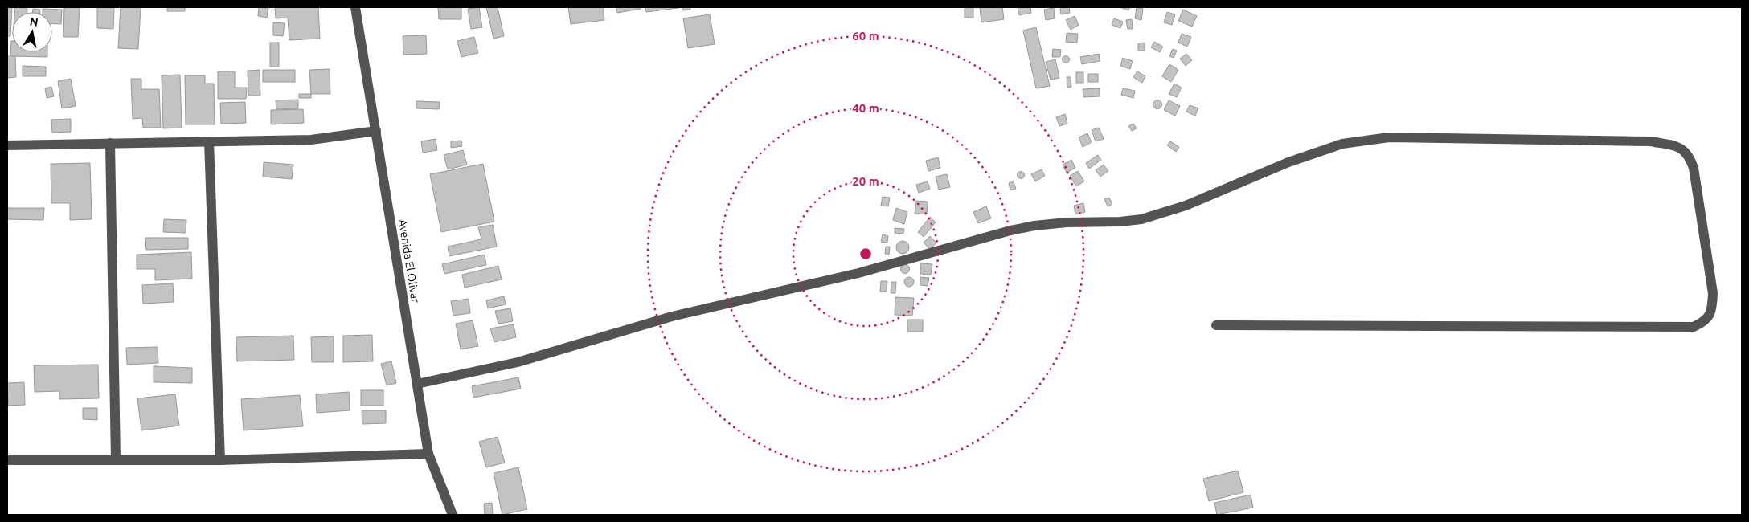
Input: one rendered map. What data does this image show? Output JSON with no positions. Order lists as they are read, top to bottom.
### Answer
{
  "streets": {
    "street": ["Avenida El Olivar"]
  },
  "north": "top",
  "rings": ["60 m", "40 m", "20 m"]
}
